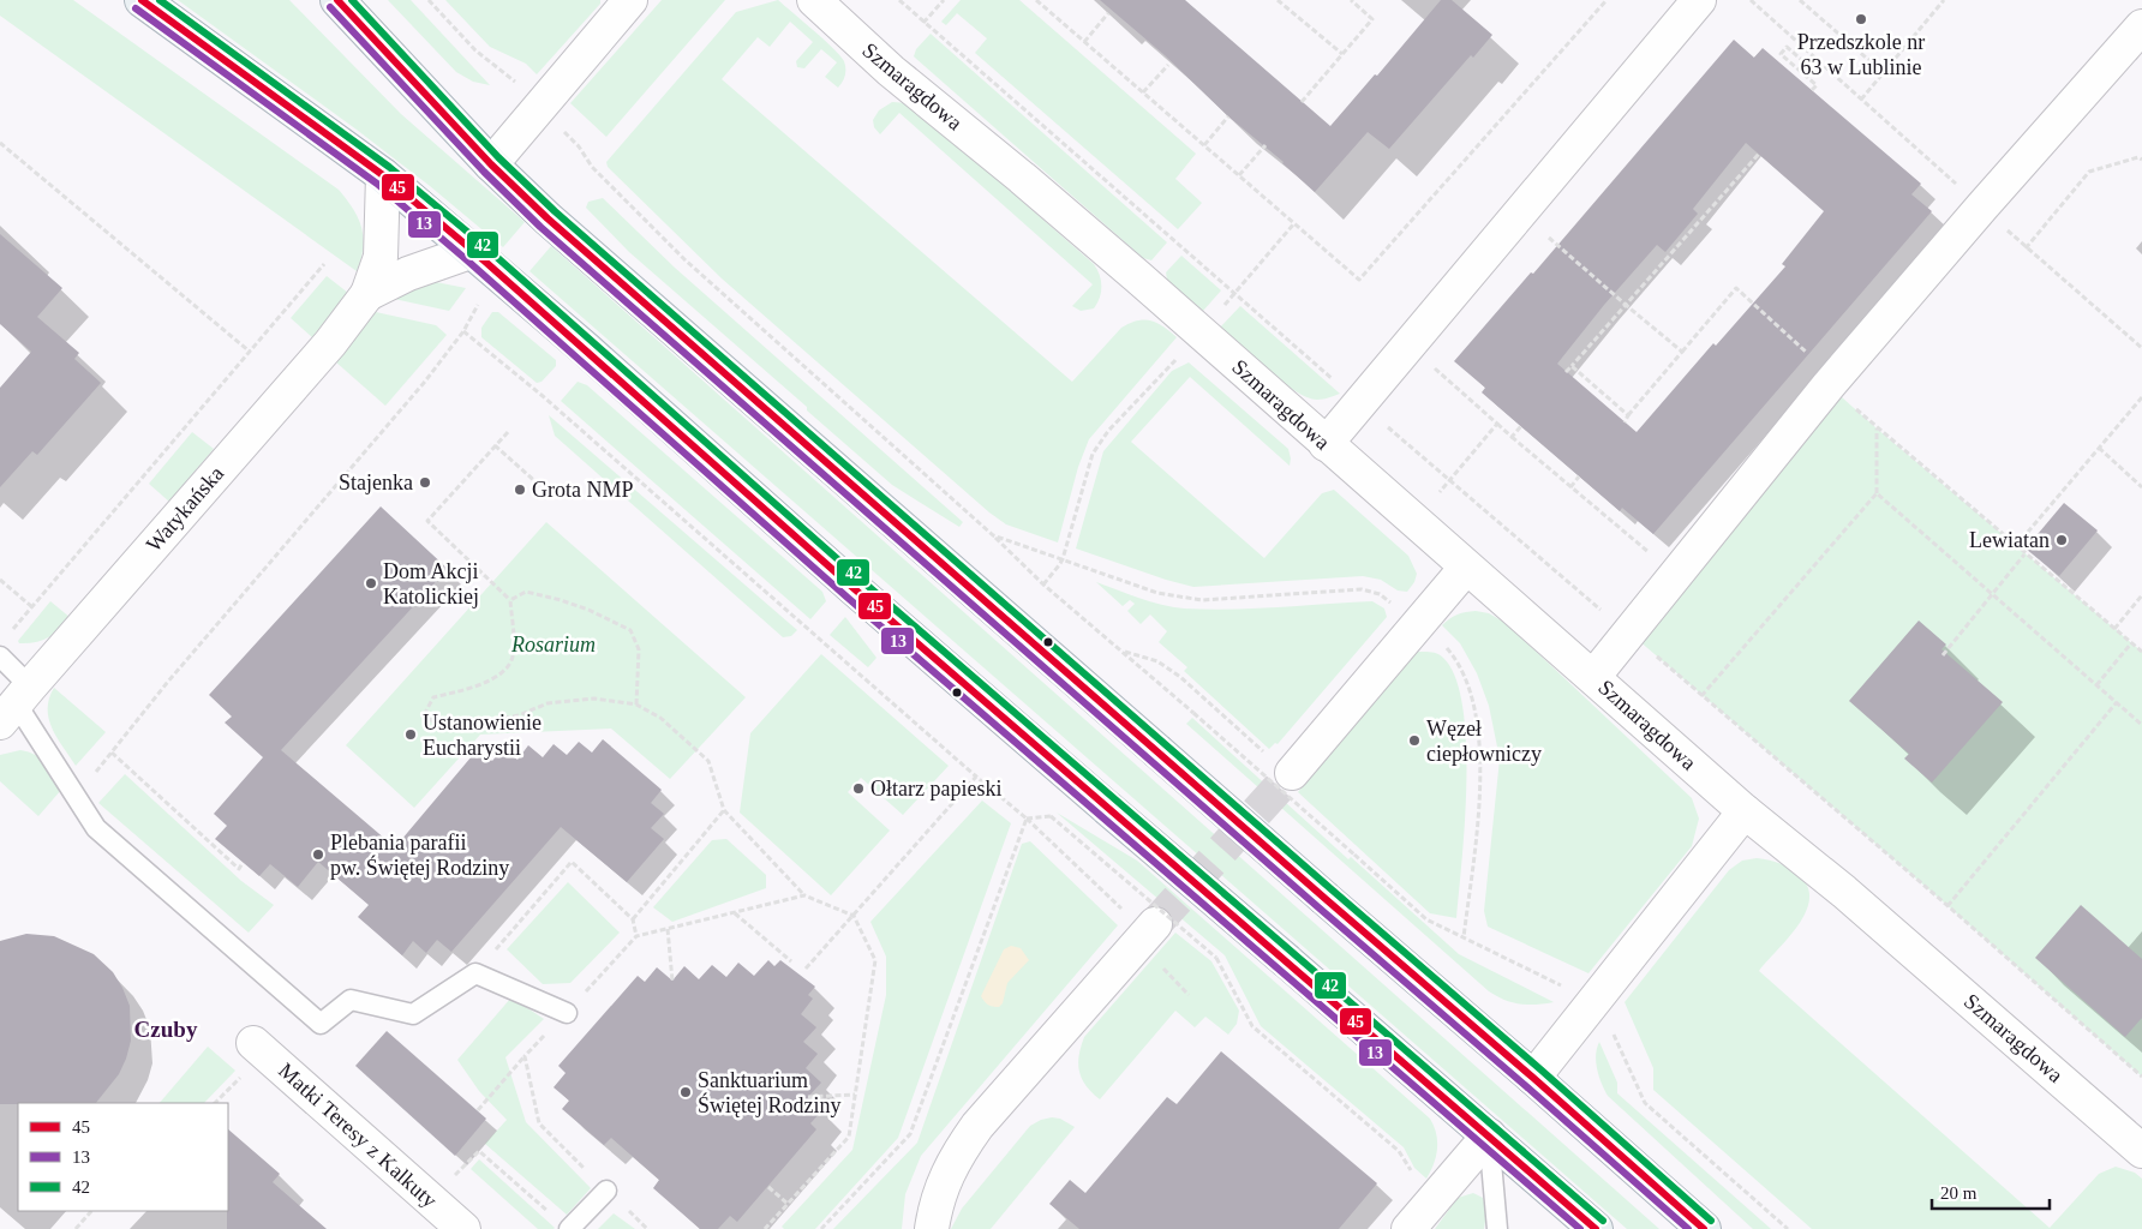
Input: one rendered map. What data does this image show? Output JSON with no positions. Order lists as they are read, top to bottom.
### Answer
{
  "streets": {
    "street": ["Szmaragdowa", "Watykańska", "Matki Teresy z Kalkuty"]
  },
  "districts": ["Czuby"],
  "parks": ["Rosarium"],
  "places": [
    "Przedszkole nr 63 w Lublinie",
    "Stajenka",
    "Grota NMP",
    "Lewiatan",
    "Dom Akcji Katolickiej",
    "Ustanowienie Eucharystii",
    "Węzeł ciepłowniczy",
    "Ołtarz papieski",
    "Plebania parafii pw. Świętej Rodziny",
    "Sanktuarium Świętej Rodziny"
  ],
  "lines": ["transit line 45", "transit line 42", "transit line 13"],
  "legend": ["45", "13", "42"],
  "scale_bar": "20 m"
}
